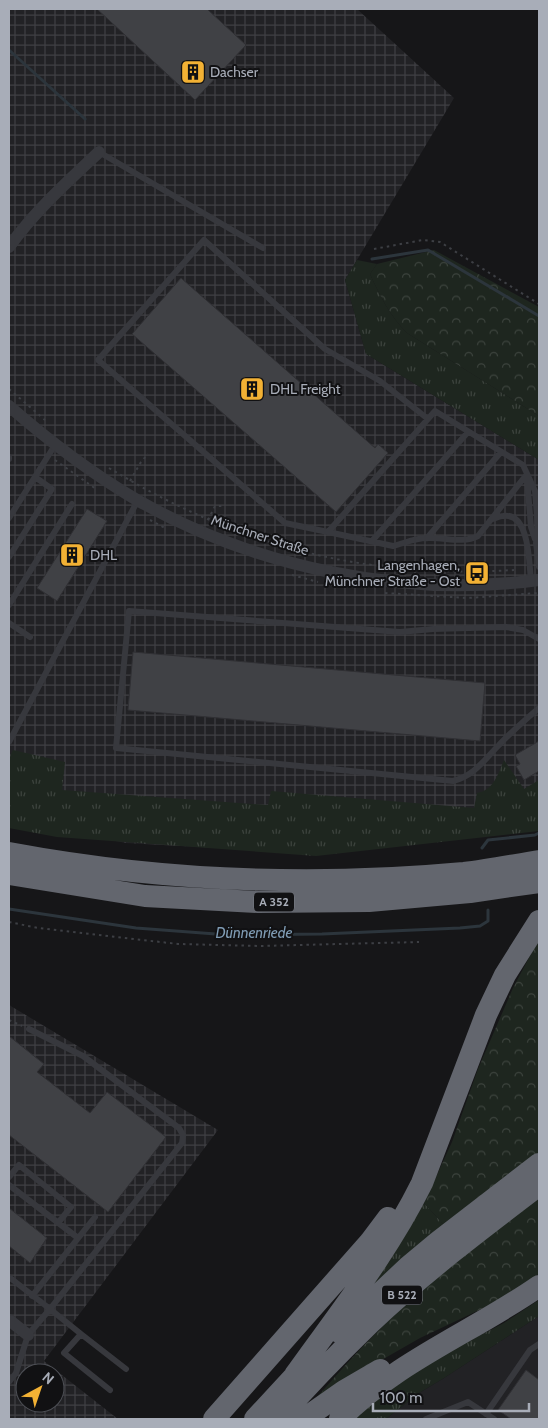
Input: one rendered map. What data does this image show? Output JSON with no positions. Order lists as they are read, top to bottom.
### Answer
{
  "streets": {
    "highway": ["A 352", "B 522"],
    "street": ["Münchner Straße"]
  },
  "water": ["Dünnenriede"],
  "places": {
    "building": ["Dachser", "DHL Freight", "DHL"],
    "bus stop": ["Langenhagen, Münchner Straße - Ost"]
  },
  "scale_bar": "100 m",
  "north": "top right"
}
